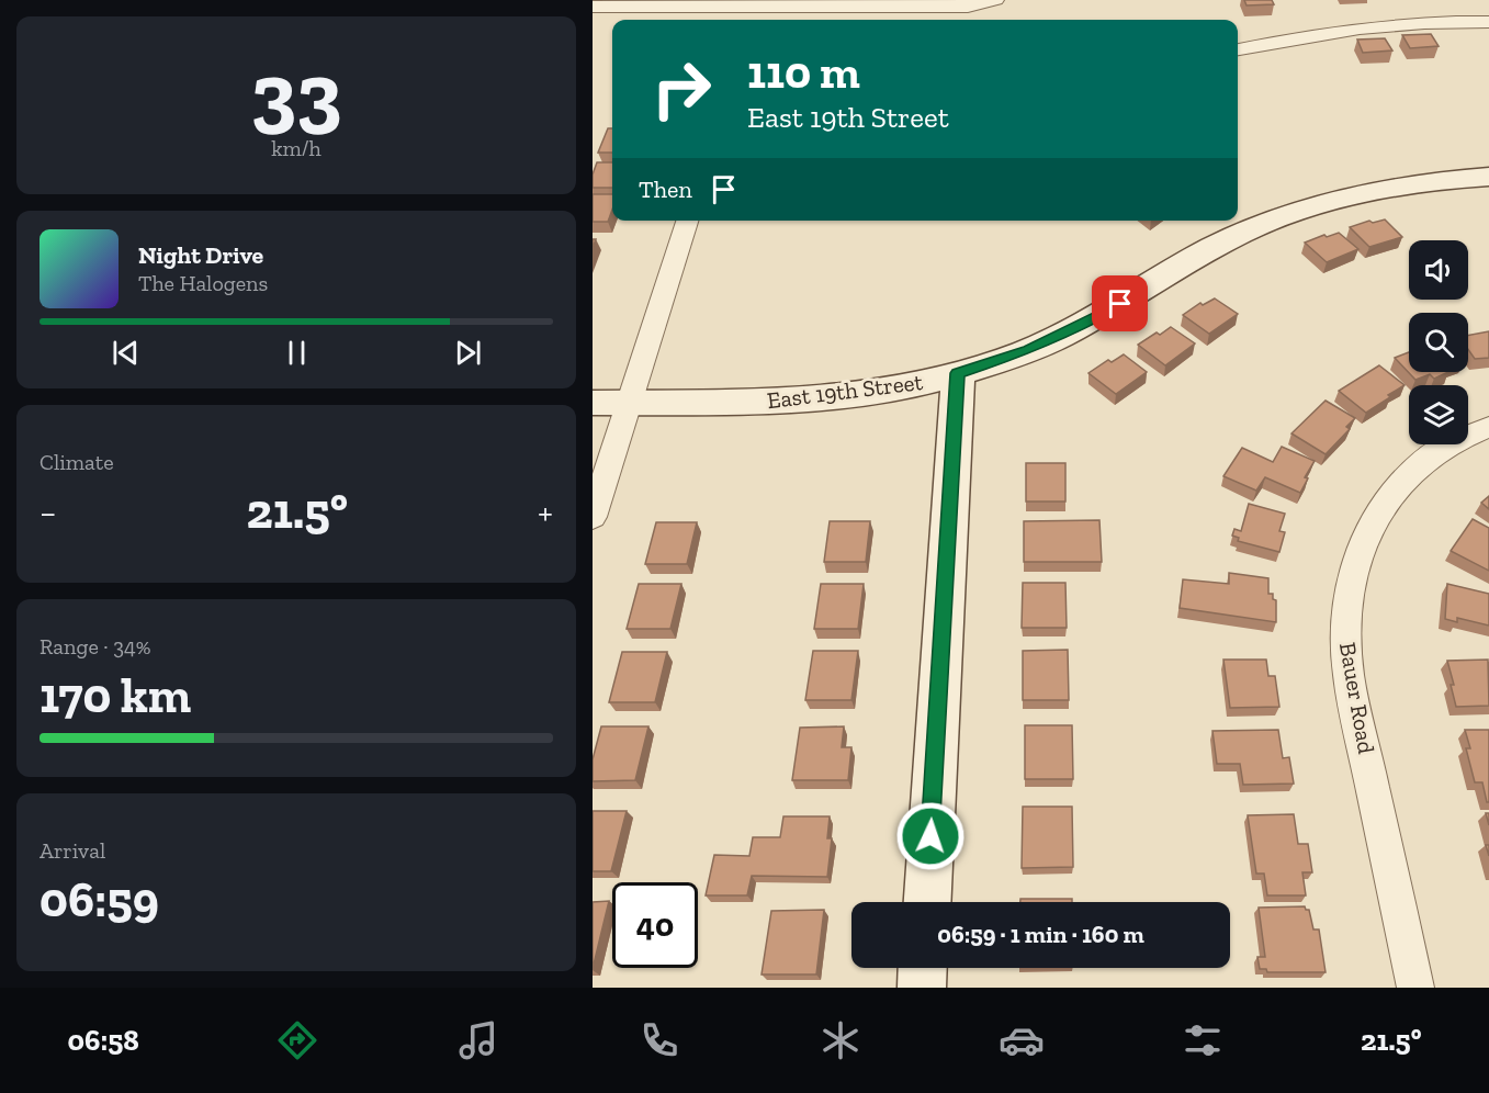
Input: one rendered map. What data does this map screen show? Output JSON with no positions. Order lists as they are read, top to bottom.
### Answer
{
  "streets": {
    "street": ["East 19th Street", "Bauer Road"]
  },
  "page": {
    "tile": [
      ["33", "km/h"],
      "Climate",
      ["Range · 34%", "170 km"],
      ["Arrival", "06:59"]
    ],
    "turn": ["110 m", "East 19th Street"],
    "then": "Then",
    "song": ["Night Drive", "The Halogens"],
    "heat": ["−", "21.5°", "+"],
    "limit": "40",
    "trip": "06:59 · 1 min · 160 m",
    "tabs": ["06:58", "21.5°"]
  }
}
